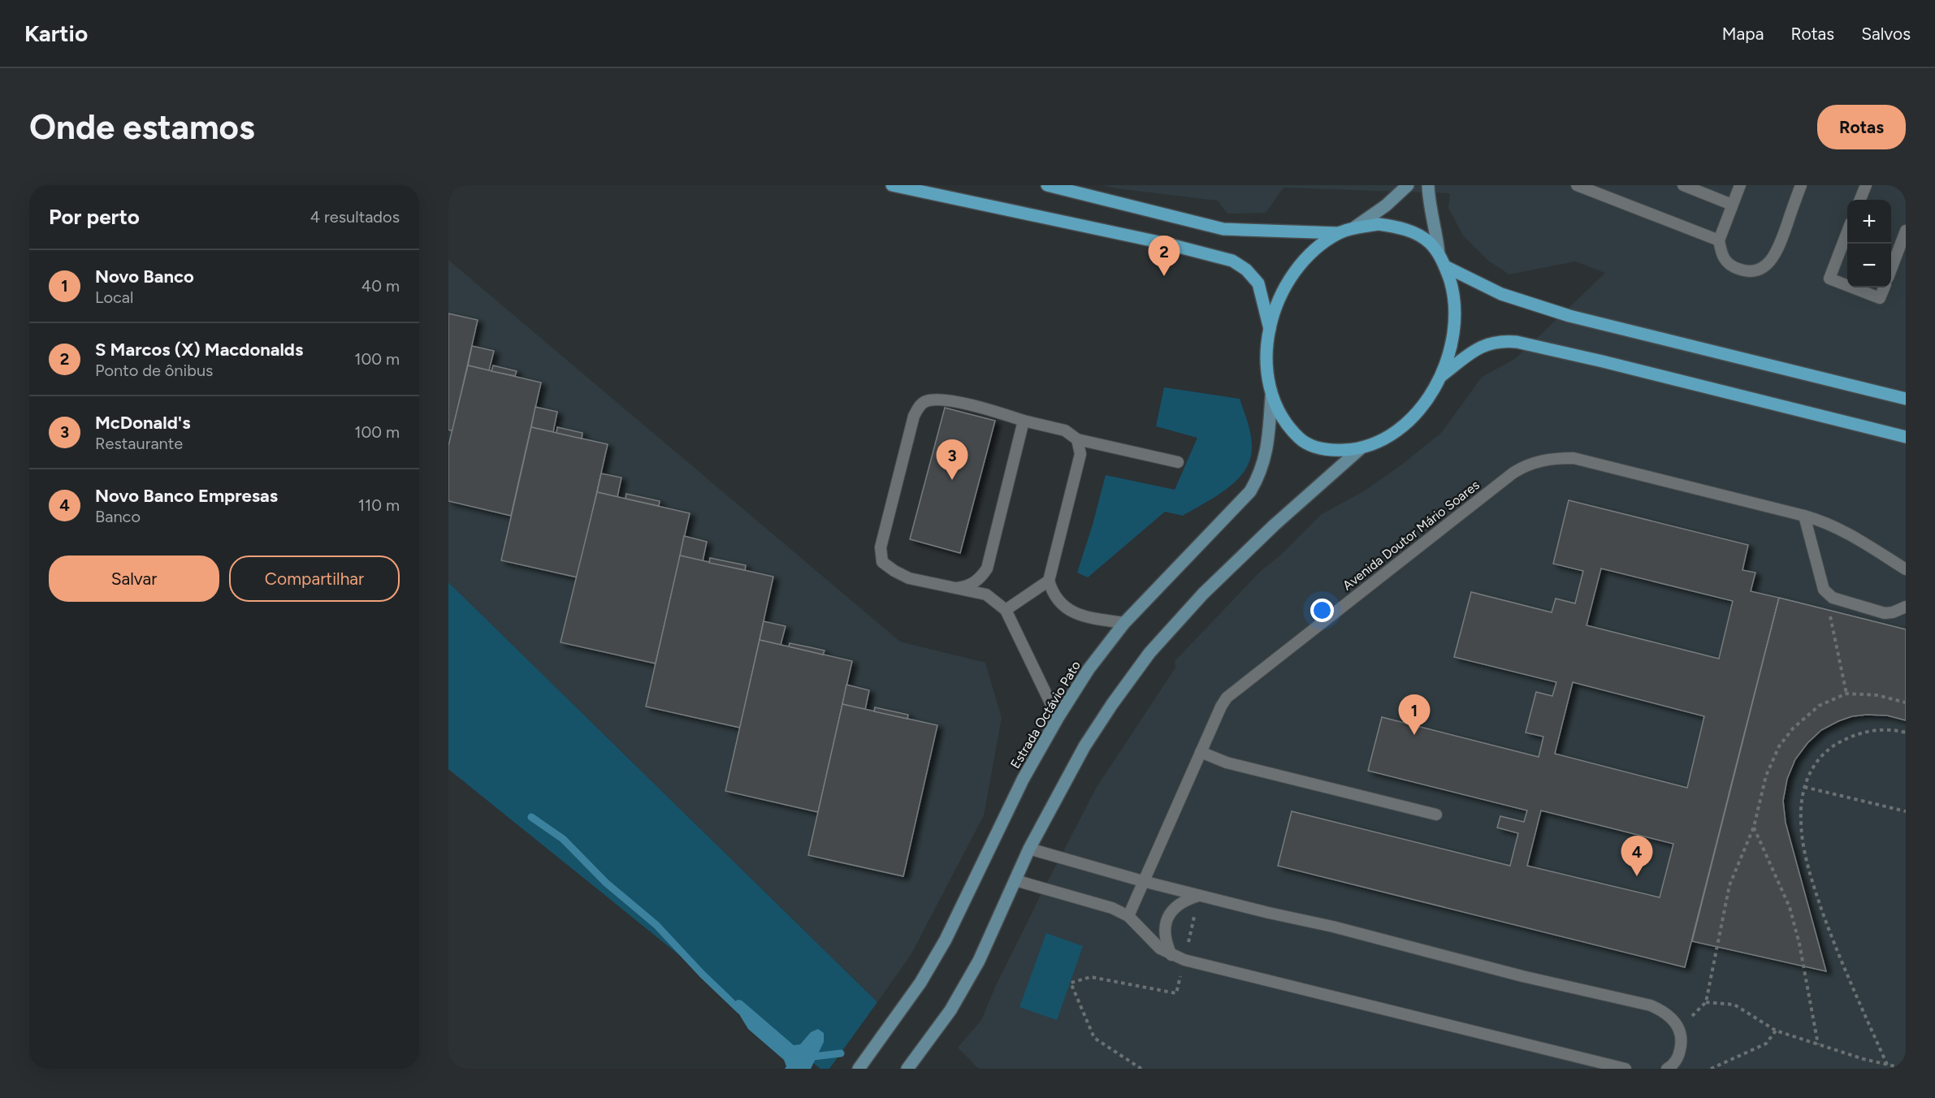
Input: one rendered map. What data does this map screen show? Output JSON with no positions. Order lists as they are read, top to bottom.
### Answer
{
  "streets": {
    "street": ["Estrada Octávio Pato"],
    "lane": ["Avenida Doutor Mário Soares"]
  },
  "page": {
    "header": "Kartio",
    "nav": ["Mapa", "Rotas", "Salvos"],
    "buttons": [
      "Rotas",
      ["Salvar", "Compartilhar"]
    ],
    "title": "Onde estamos",
    "heading": ["Por perto", "4 resultados"],
    "map_buttons": ["+", "−"],
    "pins": [
      "2",
      "3",
      "1",
      "4"
    ],
    "list": [
      {
        "mark": "1",
        "name": "Novo Banco",
        "note": "Local",
        "value": "40 m"
      },
      {
        "mark": "2",
        "name": "S Marcos (X) Macdonalds",
        "note": "Ponto de ônibus",
        "value": "100 m"
      },
      {
        "mark": "3",
        "name": "McDonald's",
        "note": "Restaurante",
        "value": "100 m"
      },
      {
        "mark": "4",
        "name": "Novo Banco Empresas",
        "note": "Banco",
        "value": "110 m"
      }
    ]
  }
}
